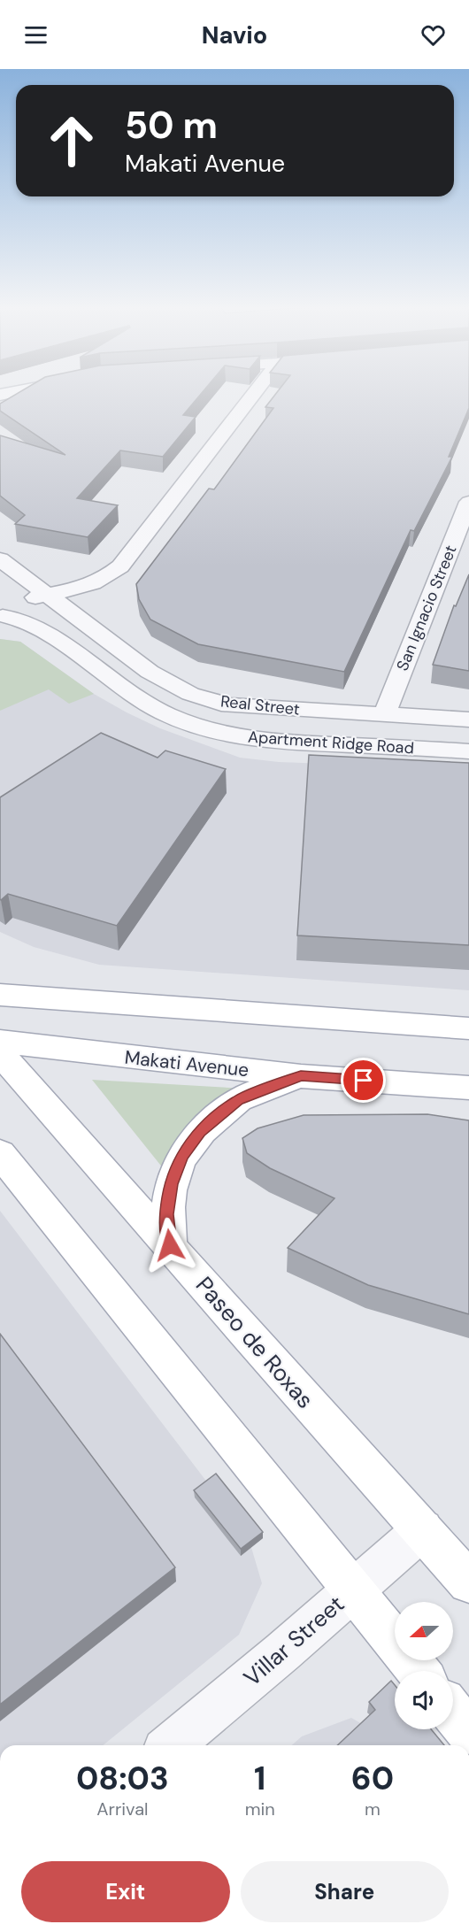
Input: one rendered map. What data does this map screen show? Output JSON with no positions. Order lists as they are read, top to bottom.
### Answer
{
  "streets": {
    "main road": ["Makati Avenue", "Paseo de Roxas"],
    "street": [
      "San Ignacio Street",
      "Real Street",
      "Apartment Ridge Road",
      "Villar Street"
    ]
  },
  "crossings": [
    ["San Ignacio Street", "Real Street"],
    ["Paseo de Roxas", "Villar Street"]
  ],
  "north": "left",
  "page": {
    "header": "Navio",
    "turn": ["50 m", "Makati Avenue"],
    "eta": [
      "08:03",
      "Arrival",
      "1",
      "min",
      "60",
      "m"
    ],
    "buttons": ["Exit", "Share"]
  }
}
